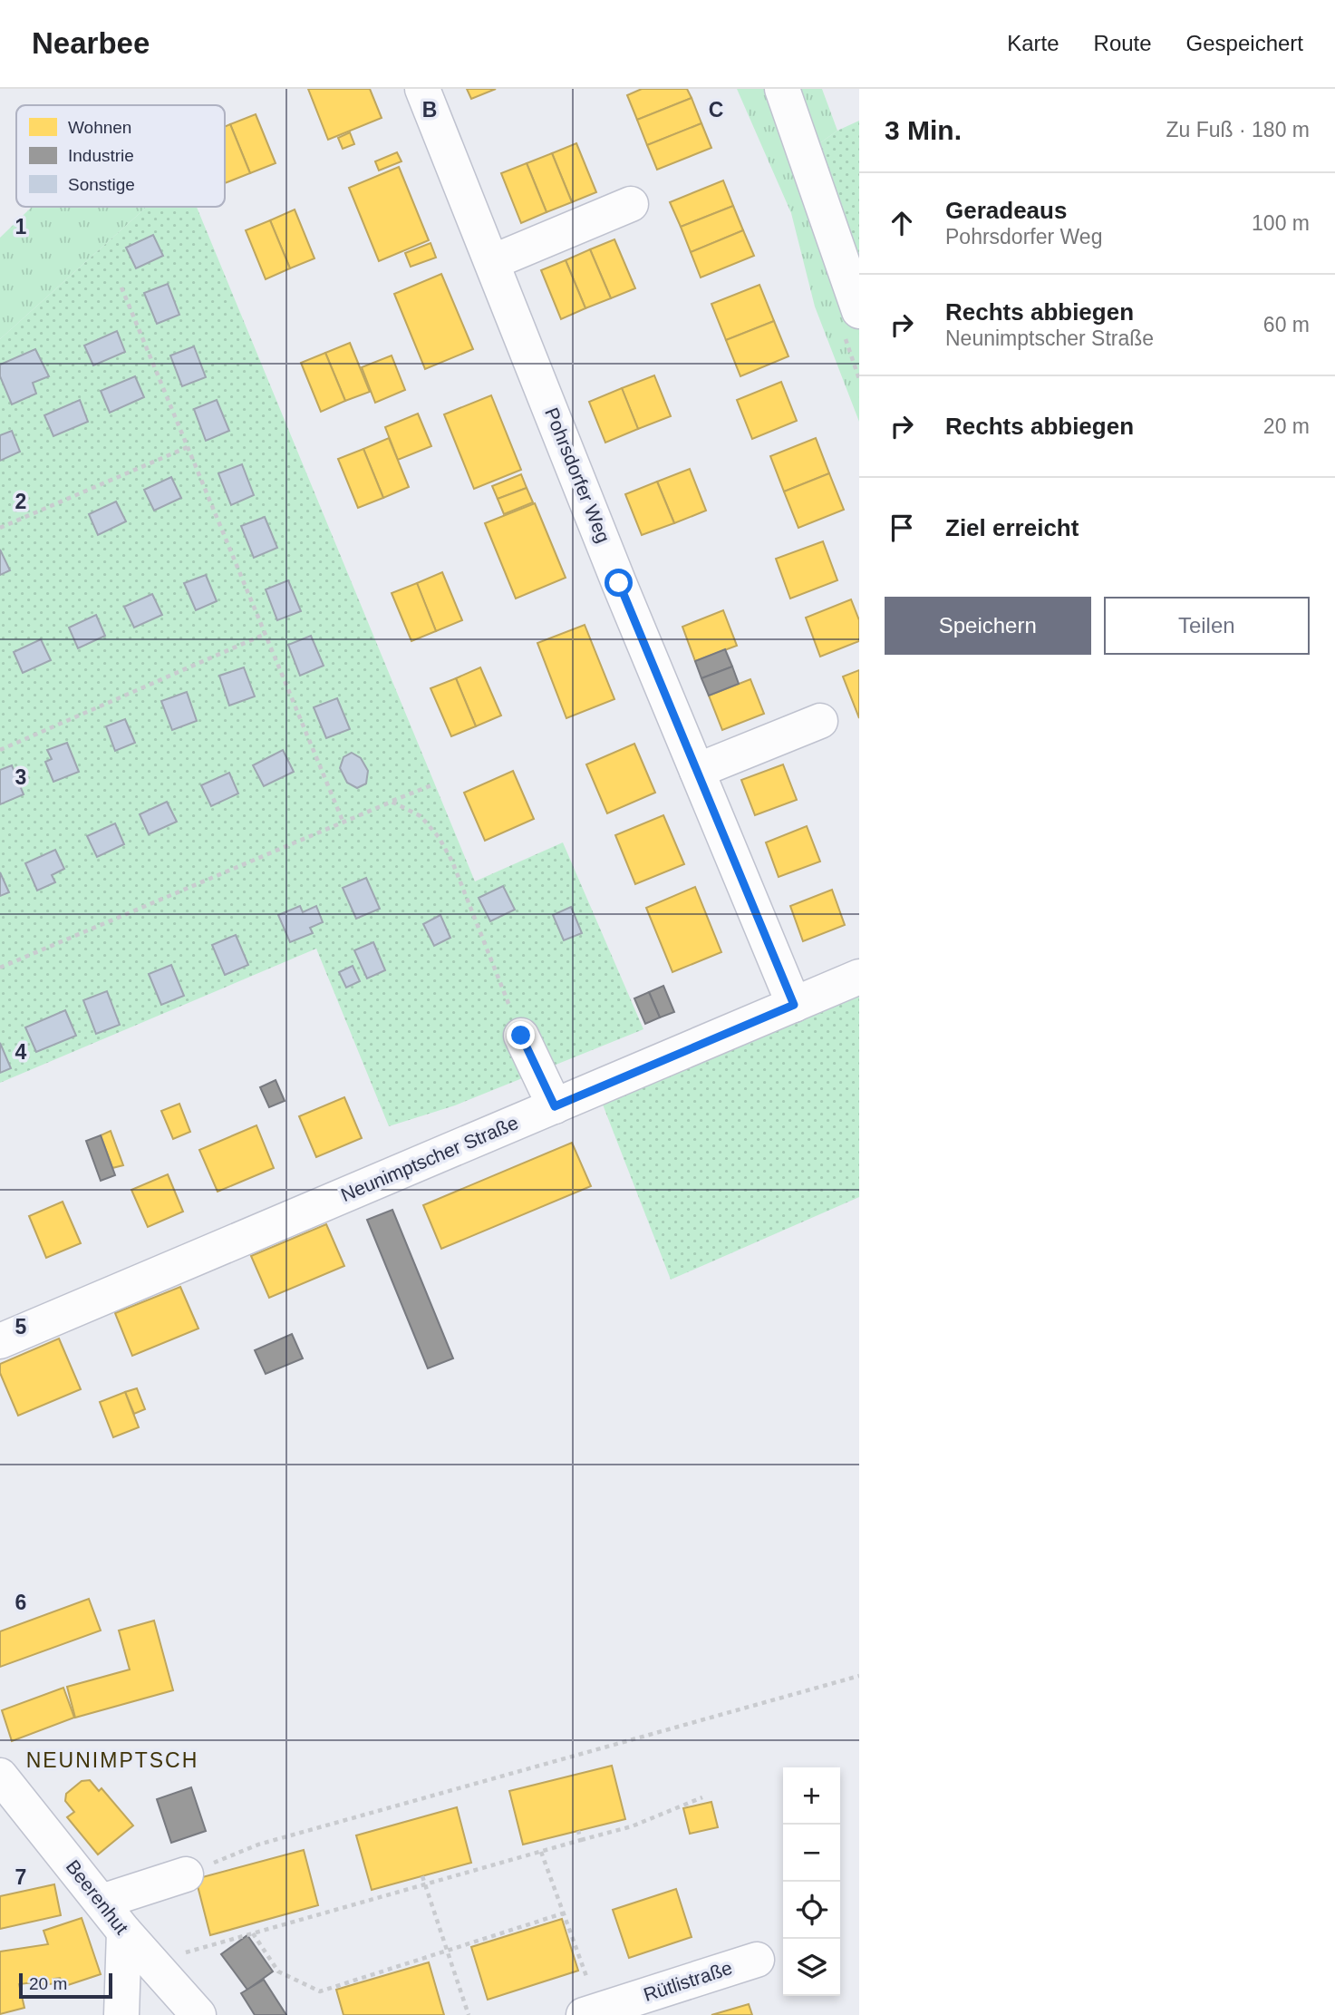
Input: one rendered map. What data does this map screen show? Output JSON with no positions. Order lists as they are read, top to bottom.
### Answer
{
  "streets": {
    "street": [
      "Pohrsdorfer Weg",
      "Neunimptscher Straße",
      "Beerenhut",
      "Rütlistraße"
    ]
  },
  "crossings": [
    ["Pohrsdorfer Weg", "Neunimptscher Straße"]
  ],
  "districts": ["NEUNIMPTSCH"],
  "legend": ["Wohnen", "Industrie", "Sonstige"],
  "scale_bar": "20 m",
  "page": {
    "header": "Nearbee",
    "nav": ["Karte", "Route", "Gespeichert"],
    "heading": ["3 Min.", "Zu Fuß · 180 m"],
    "list": [
      ["Geradeaus", "Pohrsdorfer Weg", "100 m"],
      ["Rechts abbiegen", "Neunimptscher Straße", "60 m"],
      ["Rechts abbiegen", "20 m"],
      "Ziel erreicht"
    ],
    "buttons": ["Speichern", "Teilen"],
    "map_buttons": ["+", "−"],
    "scale": "20 m"
  },
  "grid": {
    "columns": ["B", "C"],
    "rows": [
      "1",
      "2",
      "3",
      "4",
      "5",
      "6",
      "7"
    ]
  }
}
